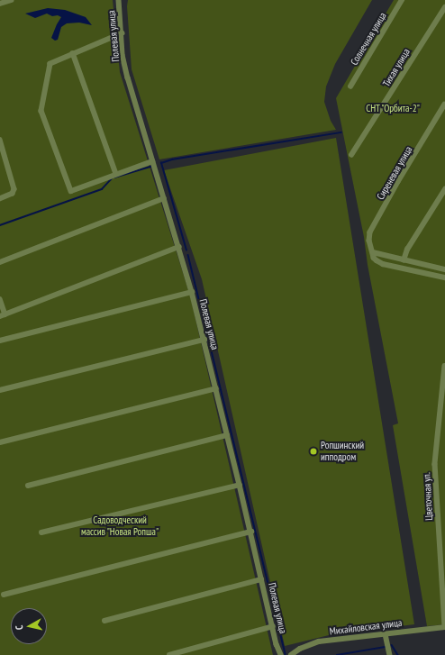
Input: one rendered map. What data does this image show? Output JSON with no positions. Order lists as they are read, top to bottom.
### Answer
{
  "streets": {
    "street": [
      "Полевая улица",
      "Солнечная улица",
      "Тихая улица",
      "Сиреневая улица",
      "Цветочная ул.",
      "Михайловская улица"
    ]
  },
  "crossings": [
    ["Цветочная ул.", "Михайловская улица"]
  ],
  "parks": ["СНТ \"Орбита-2\"", "Садоводческий массив \"Новая Ропша\""],
  "places": ["Ропшинский ипподром"],
  "north": "left"
}
